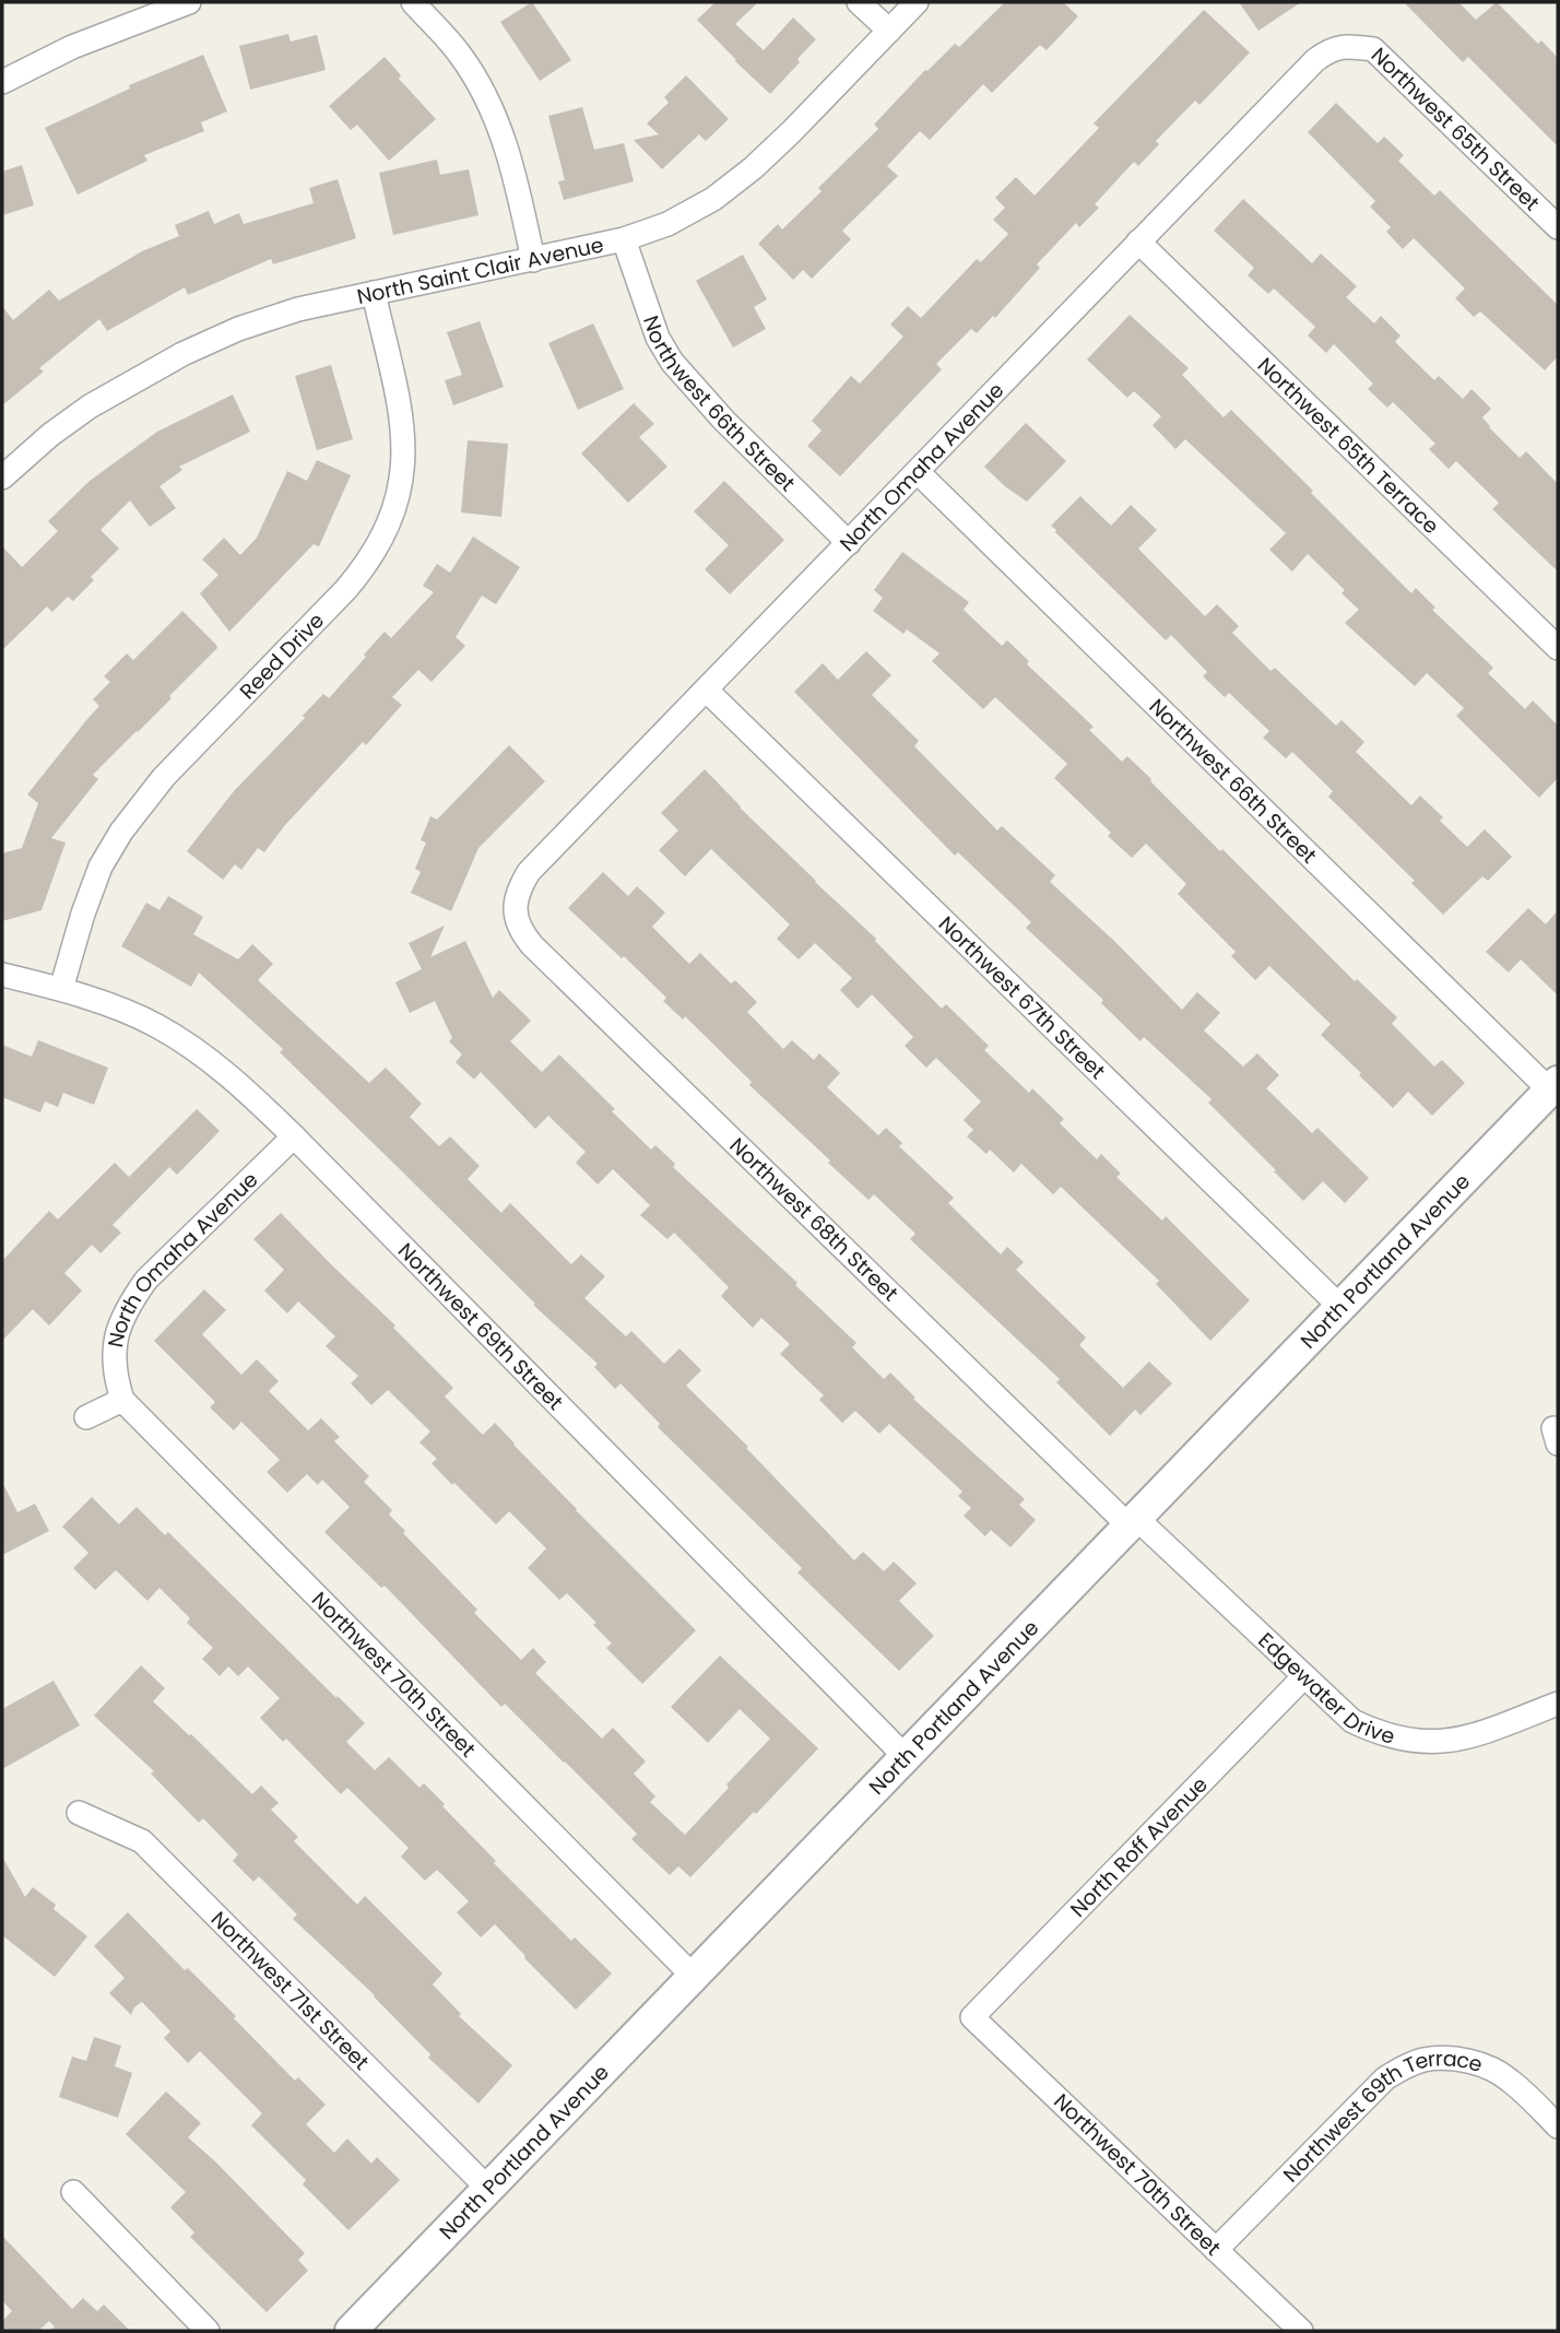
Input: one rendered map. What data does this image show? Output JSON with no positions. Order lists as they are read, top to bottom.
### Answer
{
  "streets": {
    "street": [
      "Northwest 65th Street",
      "North Saint Clair Avenue",
      "Northwest 66th Street",
      "Northwest 65th Terrace",
      "North Omaha Avenue",
      "Reed Drive",
      "Northwest 67th Street",
      "Northwest 68th Street",
      "North Portland Avenue",
      "Northwest 69th Street",
      "Northwest 70th Street",
      "Edgewater Drive",
      "North Roff Avenue",
      "Northwest 71st Street",
      "Northwest 69th Terrace"
    ]
  },
  "crossings": [
    ["Northwest 65th Street", "North Omaha Avenue"],
    ["North Saint Clair Avenue", "Northwest 66th Street"],
    ["North Saint Clair Avenue", "Reed Drive"],
    ["Northwest 66th Street", "North Omaha Avenue"],
    ["Northwest 66th Street", "North Portland Avenue"],
    ["Northwest 65th Terrace", "North Omaha Avenue"],
    ["North Omaha Avenue", "Northwest 67th Street"],
    ["North Omaha Avenue", "Northwest 68th Street"],
    ["North Omaha Avenue", "Northwest 69th Street"],
    ["North Omaha Avenue", "Northwest 70th Street"],
    ["Reed Drive", "Northwest 69th Street"],
    ["Northwest 67th Street", "North Portland Avenue"],
    ["Northwest 68th Street", "North Portland Avenue"],
    ["Northwest 68th Street", "Edgewater Drive"],
    ["North Portland Avenue", "Northwest 69th Street"],
    ["North Portland Avenue", "Northwest 70th Street"],
    ["North Portland Avenue", "Edgewater Drive"],
    ["North Portland Avenue", "Northwest 71st Street"],
    ["Northwest 70th Street", "North Roff Avenue"],
    ["Northwest 70th Street", "Northwest 69th Terrace"],
    ["Edgewater Drive", "North Roff Avenue"]
  ]
}
